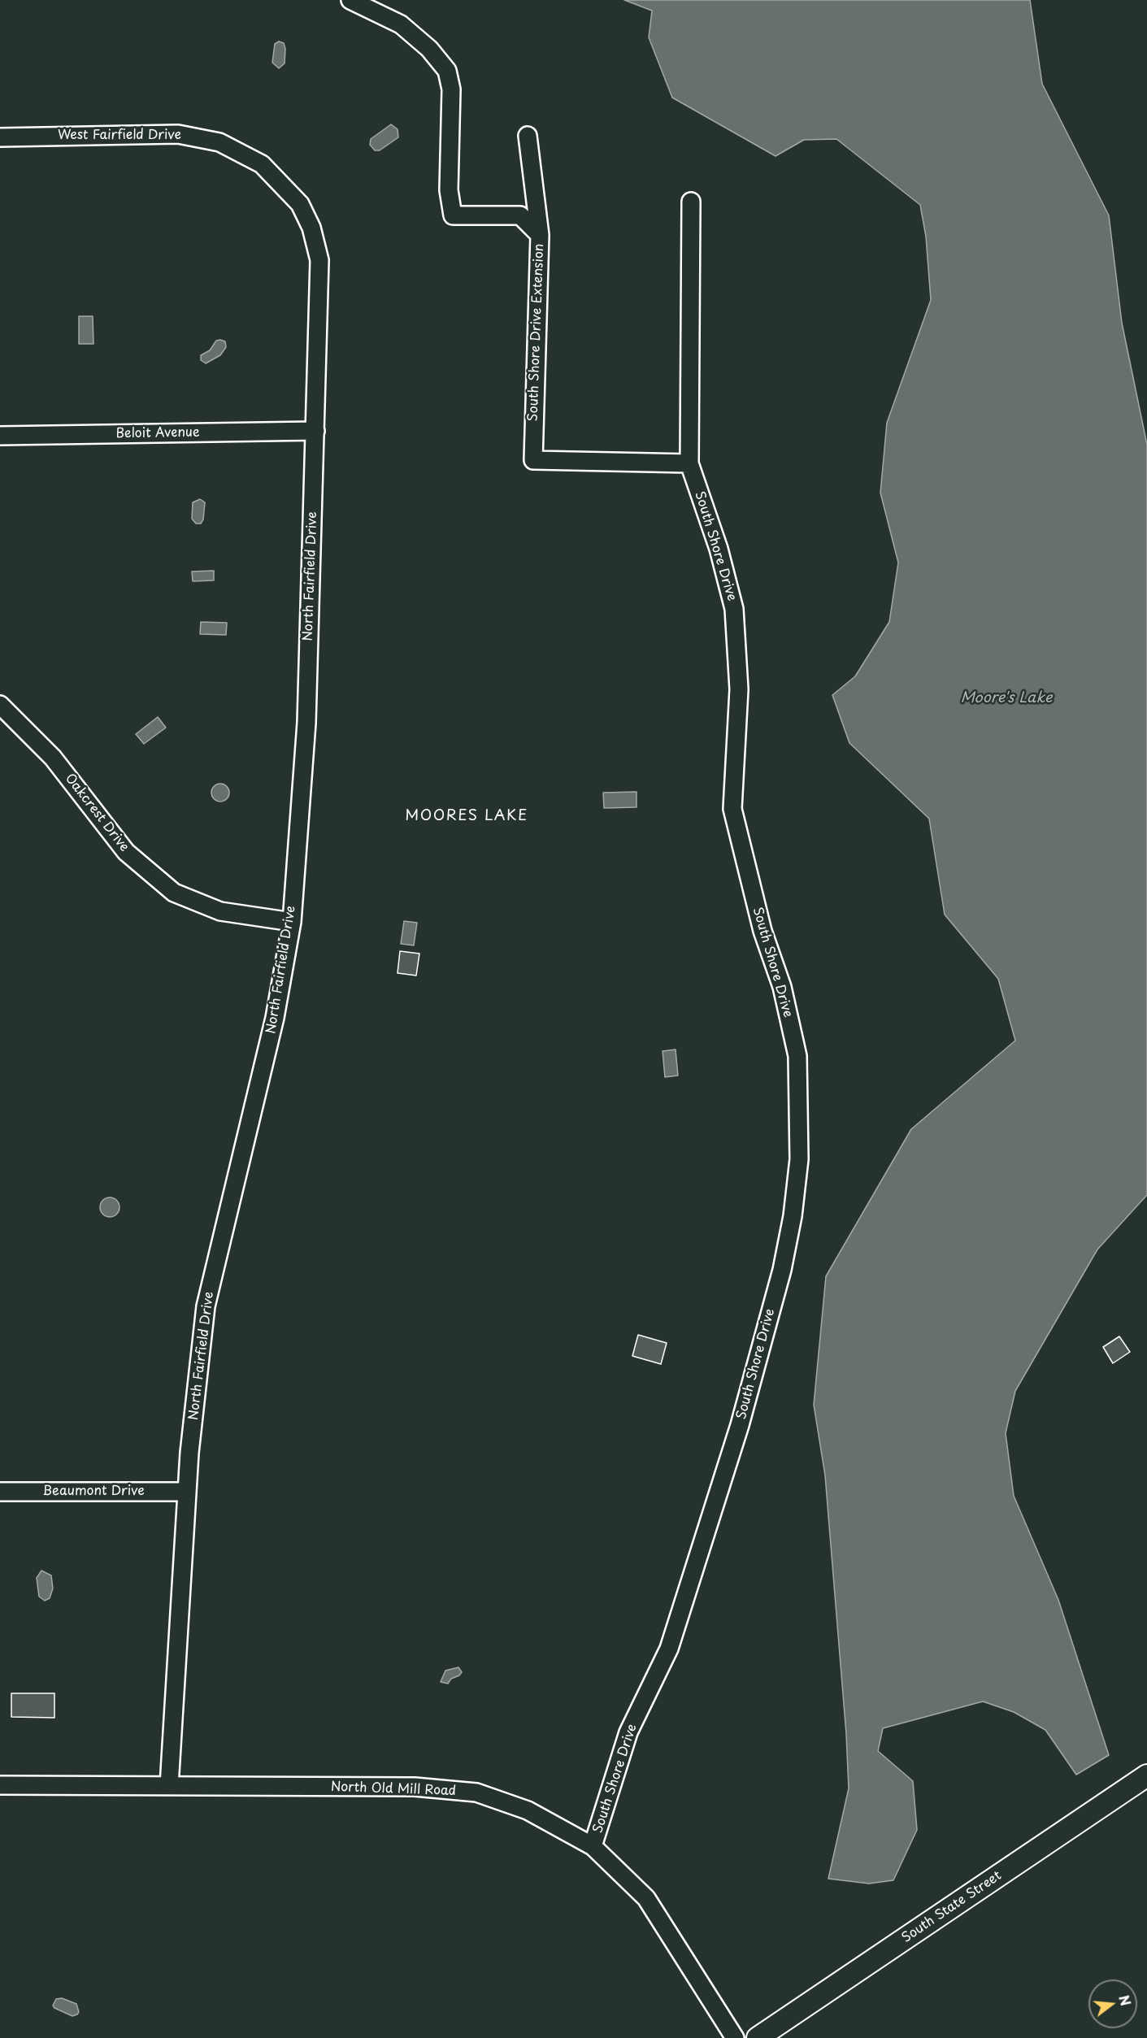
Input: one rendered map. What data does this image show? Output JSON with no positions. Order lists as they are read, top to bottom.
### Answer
{
  "streets": {
    "main road": ["South State Street"],
    "street": [
      "West Fairfield Drive",
      "South Shore Drive Extension",
      "Beloit Avenue",
      "South Shore Drive",
      "North Fairfield Drive",
      "Oakcrest Drive",
      "Beaumont Drive",
      "North Old Mill Road"
    ]
  },
  "crossings": [
    ["West Fairfield Drive", "North Fairfield Drive"],
    ["South Shore Drive Extension", "South Shore Drive"],
    ["Beloit Avenue", "North Fairfield Drive"],
    ["South Shore Drive", "North Old Mill Road"],
    ["North Fairfield Drive", "Oakcrest Drive"],
    ["North Fairfield Drive", "Beaumont Drive"],
    ["North Fairfield Drive", "North Old Mill Road"]
  ],
  "districts": ["MOORES LAKE"],
  "water": ["Moore's Lake"],
  "north": "right"
}
